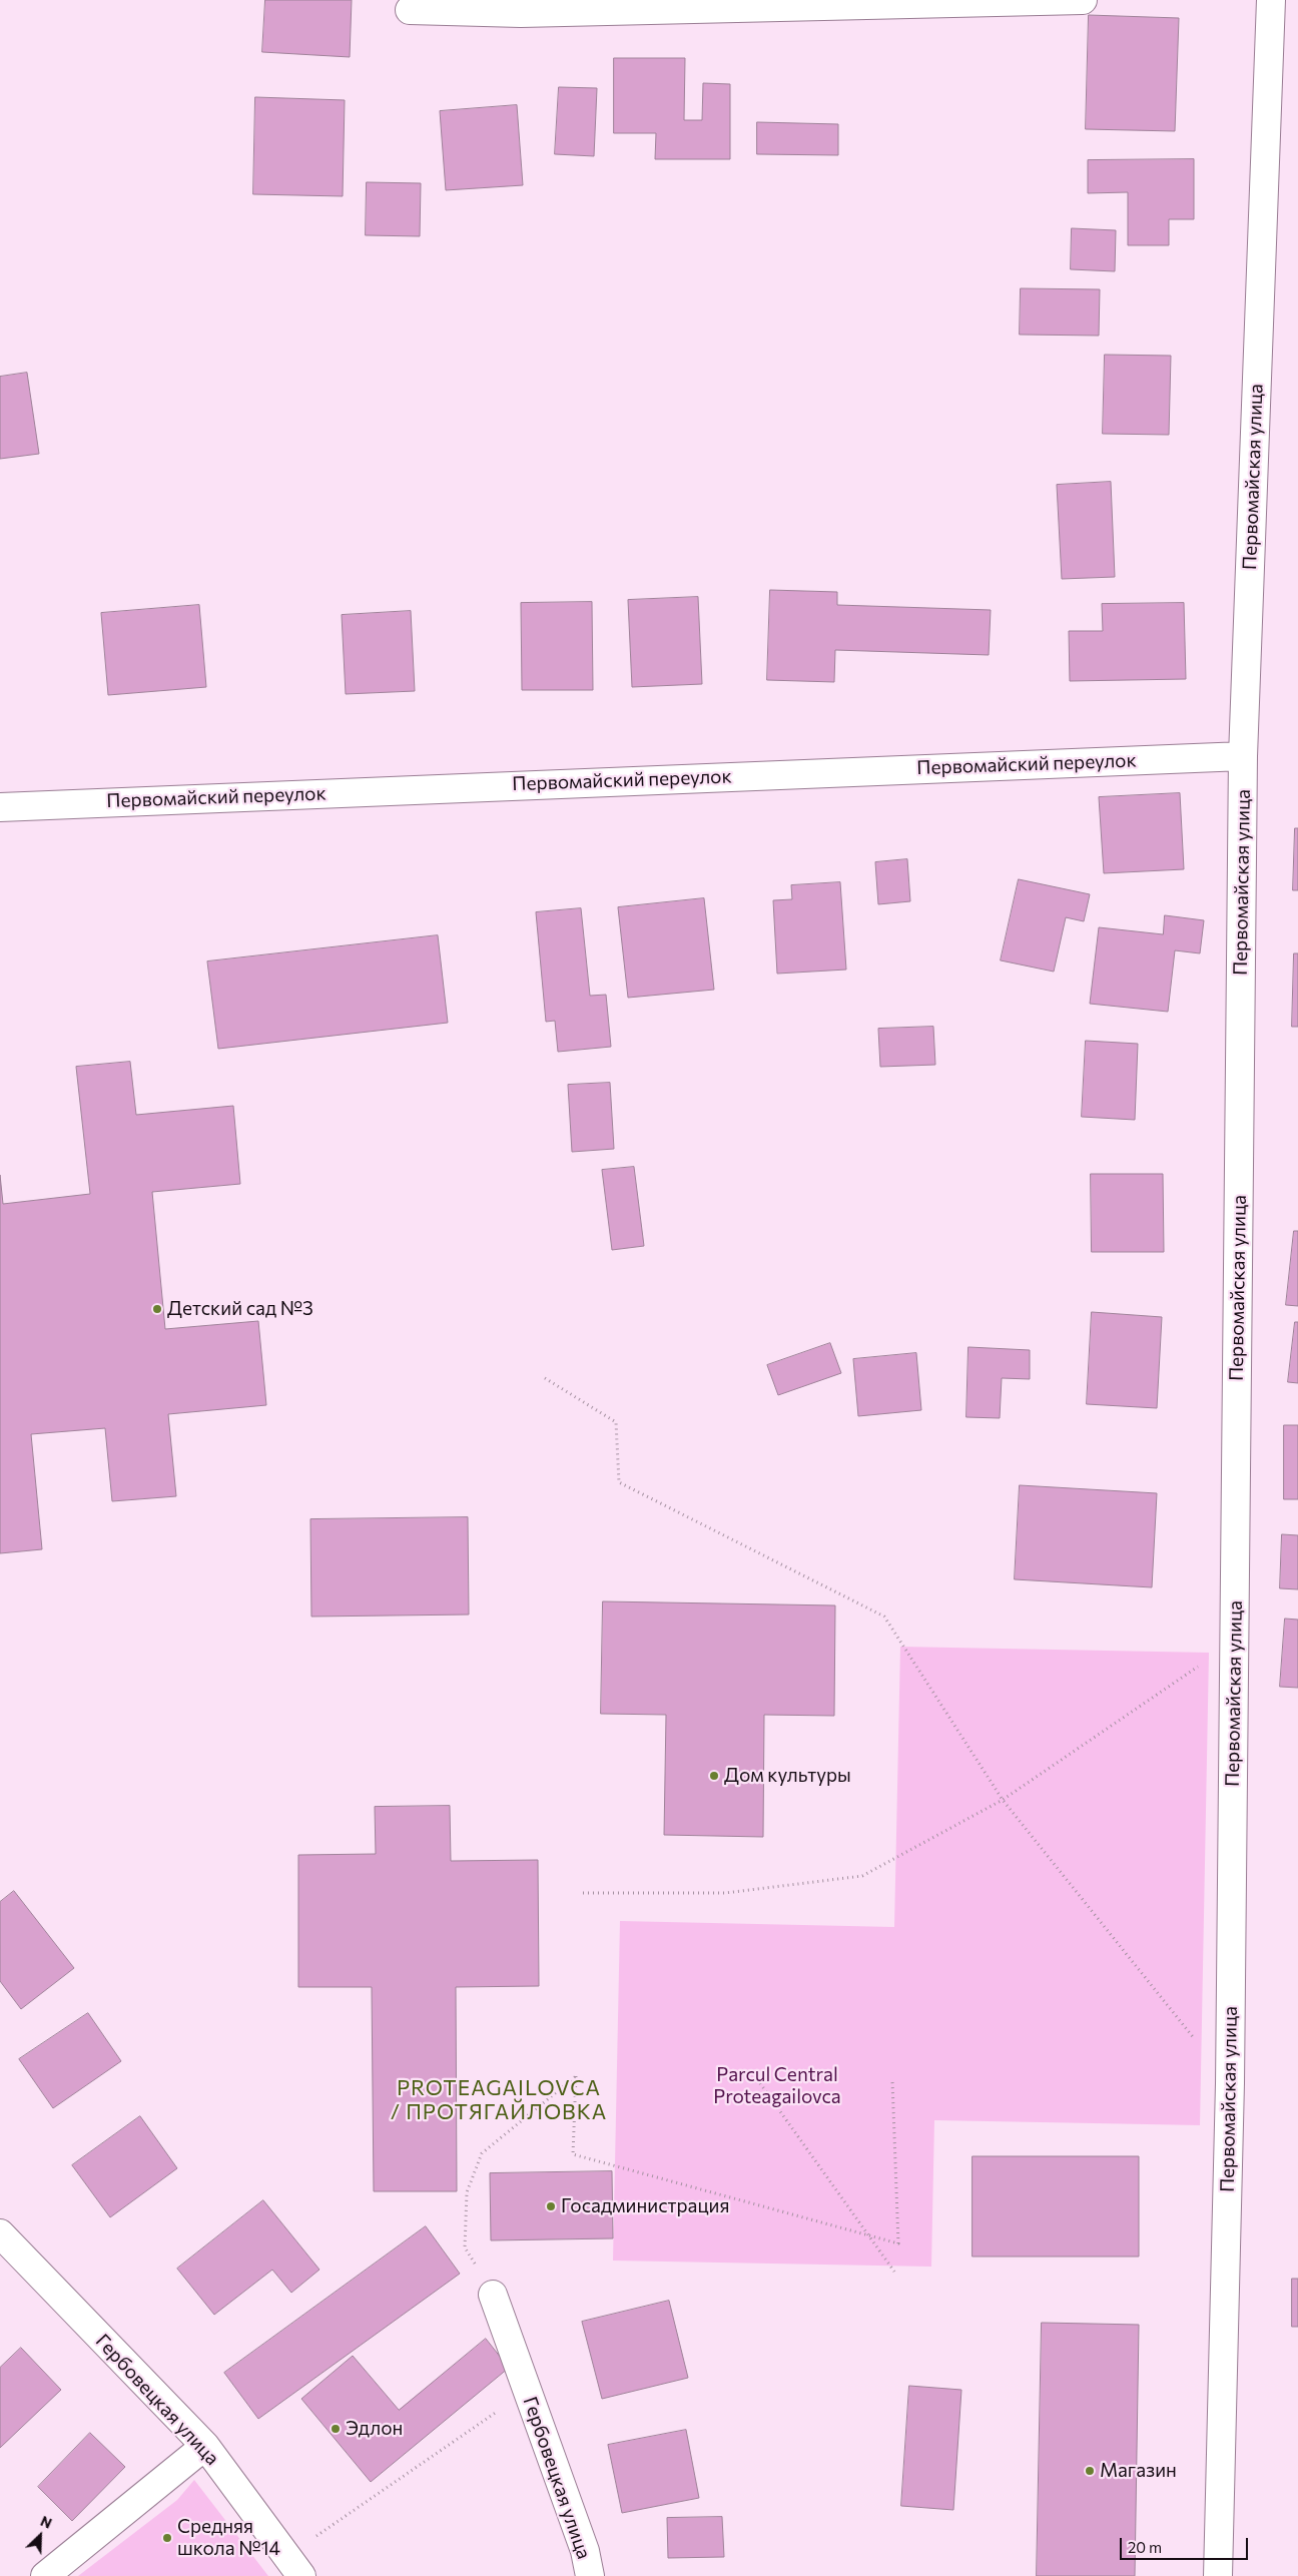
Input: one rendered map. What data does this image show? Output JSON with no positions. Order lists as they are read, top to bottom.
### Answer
{
  "streets": {
    "street": ["Первомайская улица", "Первомайский переулок", "Гербовецкая улица"]
  },
  "crossings": [
    ["Первомайская улица", "Первомайский переулок"]
  ],
  "districts": ["PROTEAGAILOVCA / ПРОТЯГАЙЛОВКА"],
  "parks": ["Parcul Central Proteagailovca"],
  "places": [
    "Детский сад №3",
    "Дом культуры",
    "Госадминистрация",
    "Эдлон",
    "Магазин",
    "Средняя школа №14"
  ],
  "scale_bar": "20 m",
  "north": "top right"
}
